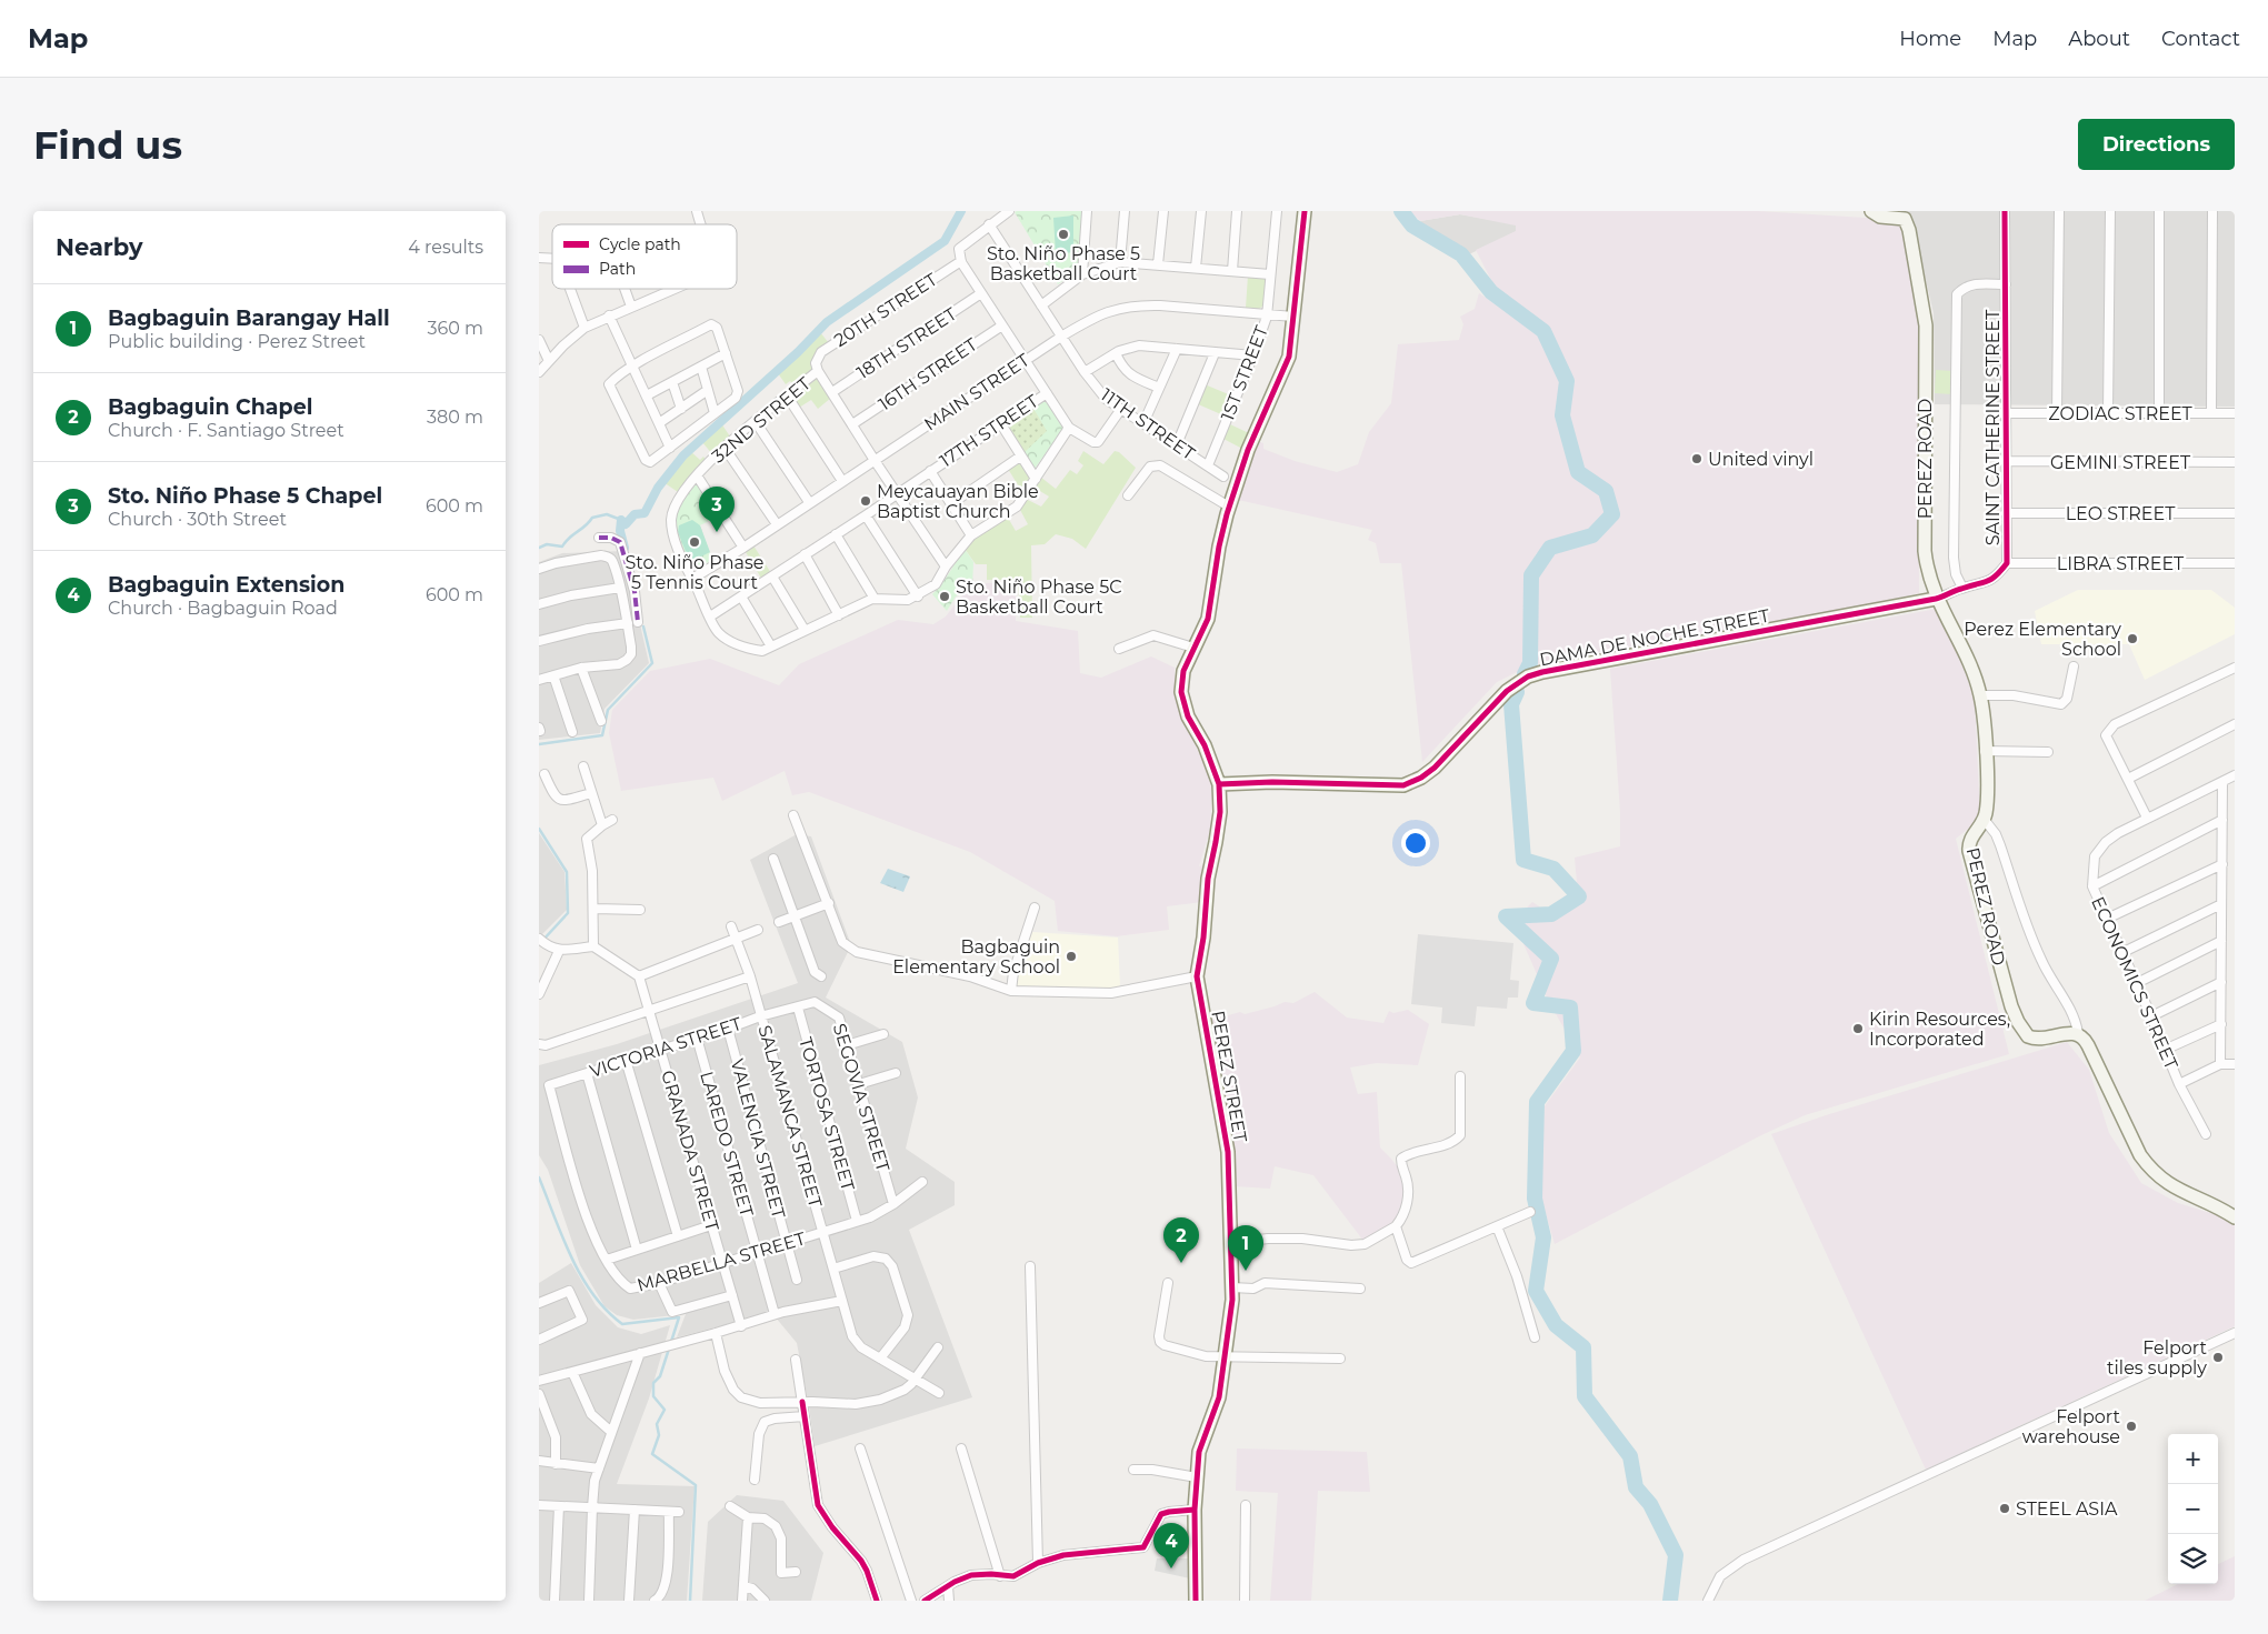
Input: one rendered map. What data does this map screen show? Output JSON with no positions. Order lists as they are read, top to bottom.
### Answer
{
  "streets": {
    "street": [
      "20TH STREET",
      "18TH STREET",
      "1ST STREET",
      "16TH STREET",
      "MAIN STREET",
      "ZODIAC STREET",
      "32ND STREET",
      "11TH STREET",
      "SAINT CATHERINE STREET",
      "17TH STREET",
      "PEREZ ROAD",
      "GEMINI STREET",
      "LEO STREET",
      "LIBRA STREET",
      "DAMA DE NOCHE STREET",
      "ECONOMICS STREET",
      "VICTORIA STREET",
      "PEREZ STREET",
      "SEGOVIA STREET",
      "TORTOSA STREET",
      "SALAMANCA STREET",
      "VALENCIA STREET",
      "LAREDO STREET",
      "GRANADA STREET",
      "MARBELLA STREET"
    ]
  },
  "crossings": [
    ["20TH STREET", "32ND STREET"],
    ["1ST STREET", "MAIN STREET"],
    ["1ST STREET", "11TH STREET"],
    ["MAIN STREET", "32ND STREET"],
    ["MAIN STREET", "11TH STREET"],
    ["MAIN STREET", "PEREZ STREET"],
    ["ZODIAC STREET", "SAINT CATHERINE STREET"],
    ["32ND STREET", "17TH STREET"],
    ["SAINT CATHERINE STREET", "PEREZ ROAD"],
    ["SAINT CATHERINE STREET", "GEMINI STREET"],
    ["SAINT CATHERINE STREET", "LEO STREET"],
    ["SAINT CATHERINE STREET", "LIBRA STREET"],
    ["SAINT CATHERINE STREET", "DAMA DE NOCHE STREET"],
    ["PEREZ ROAD", "DAMA DE NOCHE STREET"],
    ["DAMA DE NOCHE STREET", "PEREZ STREET"],
    ["VICTORIA STREET", "SEGOVIA STREET"],
    ["VICTORIA STREET", "TORTOSA STREET"],
    ["VICTORIA STREET", "SALAMANCA STREET"],
    ["VICTORIA STREET", "VALENCIA STREET"],
    ["VICTORIA STREET", "LAREDO STREET"],
    ["VICTORIA STREET", "GRANADA STREET"],
    ["VICTORIA STREET", "MARBELLA STREET"],
    ["SEGOVIA STREET", "MARBELLA STREET"],
    ["TORTOSA STREET", "MARBELLA STREET"],
    ["SALAMANCA STREET", "MARBELLA STREET"],
    ["VALENCIA STREET", "MARBELLA STREET"],
    ["LAREDO STREET", "MARBELLA STREET"],
    ["GRANADA STREET", "MARBELLA STREET"]
  ],
  "places": [
    "Sto. Niño Phase 5 Basketball Court",
    "United vinyl",
    "Meycauayan Bible Baptist Church",
    "Sto. Niño Phase 5 Tennis Court",
    "Sto. Niño Phase 5C Basketball Court",
    "Perez Elementary School",
    "Bagbaguin Elementary School",
    "Kirin Resources, Incorporated",
    "Felport tiles supply",
    "Felport warehouse",
    "STEEL ASIA"
  ],
  "legend": ["Cycle path", "Path"],
  "page": {
    "header": "Map",
    "nav": [
      "Home",
      "Map",
      "About",
      "Contact"
    ],
    "buttons": "Directions",
    "title": "Find us",
    "heading": ["Nearby", "4 results"],
    "list": [
      {
        "mark": "1",
        "name": "Bagbaguin Barangay Hall",
        "note": "Public building · Perez Street",
        "value": "360 m"
      },
      {
        "mark": "2",
        "name": "Bagbaguin Chapel",
        "note": "Church · F. Santiago Street",
        "value": "380 m"
      },
      {
        "mark": "3",
        "name": "Sto. Niño Phase 5 Chapel",
        "note": "Church · 30th Street",
        "value": "600 m"
      },
      {
        "mark": "4",
        "name": "Bagbaguin Extension",
        "note": "Church · Bagbaguin Road",
        "value": "600 m"
      }
    ],
    "pins": [
      "3",
      "2",
      "1",
      "4"
    ],
    "map_buttons": ["+", "−"]
  }
}
